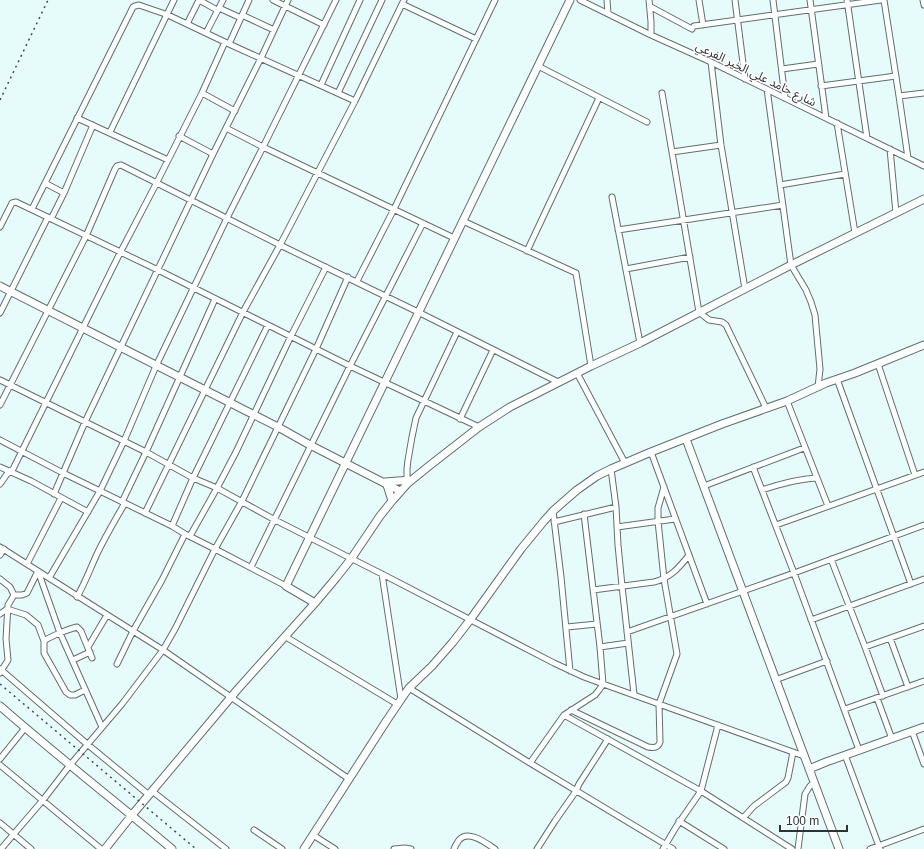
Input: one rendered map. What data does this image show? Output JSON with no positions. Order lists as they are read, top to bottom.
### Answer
{
  "streets": {
    "street": ["شارع حامد علي الخير الفرعي"]
  },
  "scale_bar": "100 m"
}
